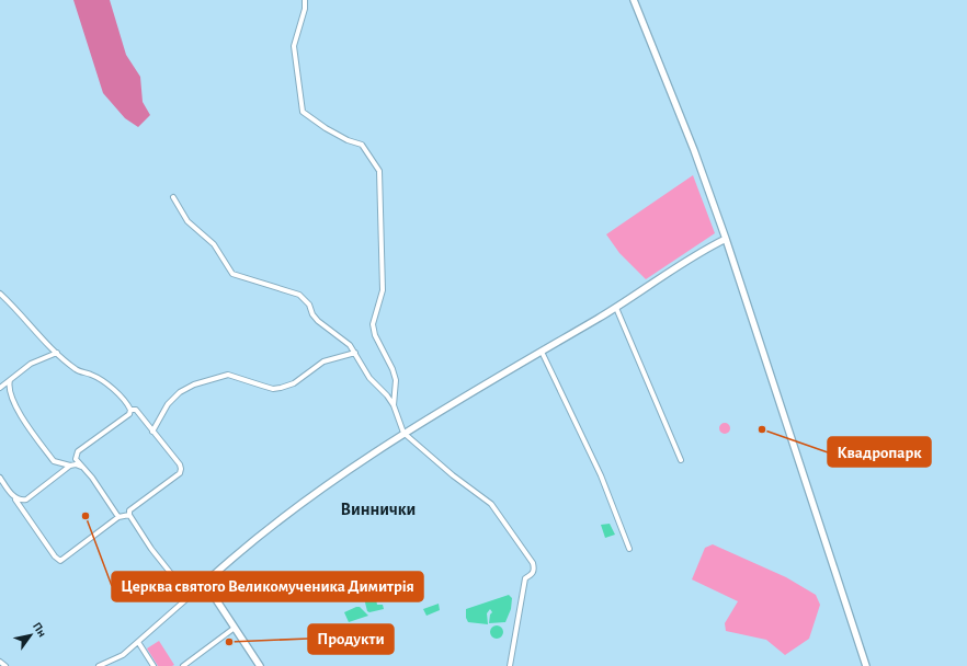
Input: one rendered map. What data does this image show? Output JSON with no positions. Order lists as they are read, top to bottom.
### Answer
{
  "districts": ["Виннички"],
  "places": ["Квадропарк", "Церква святого Великомученика Димитрія", "Продукти"],
  "north": "top right"
}
